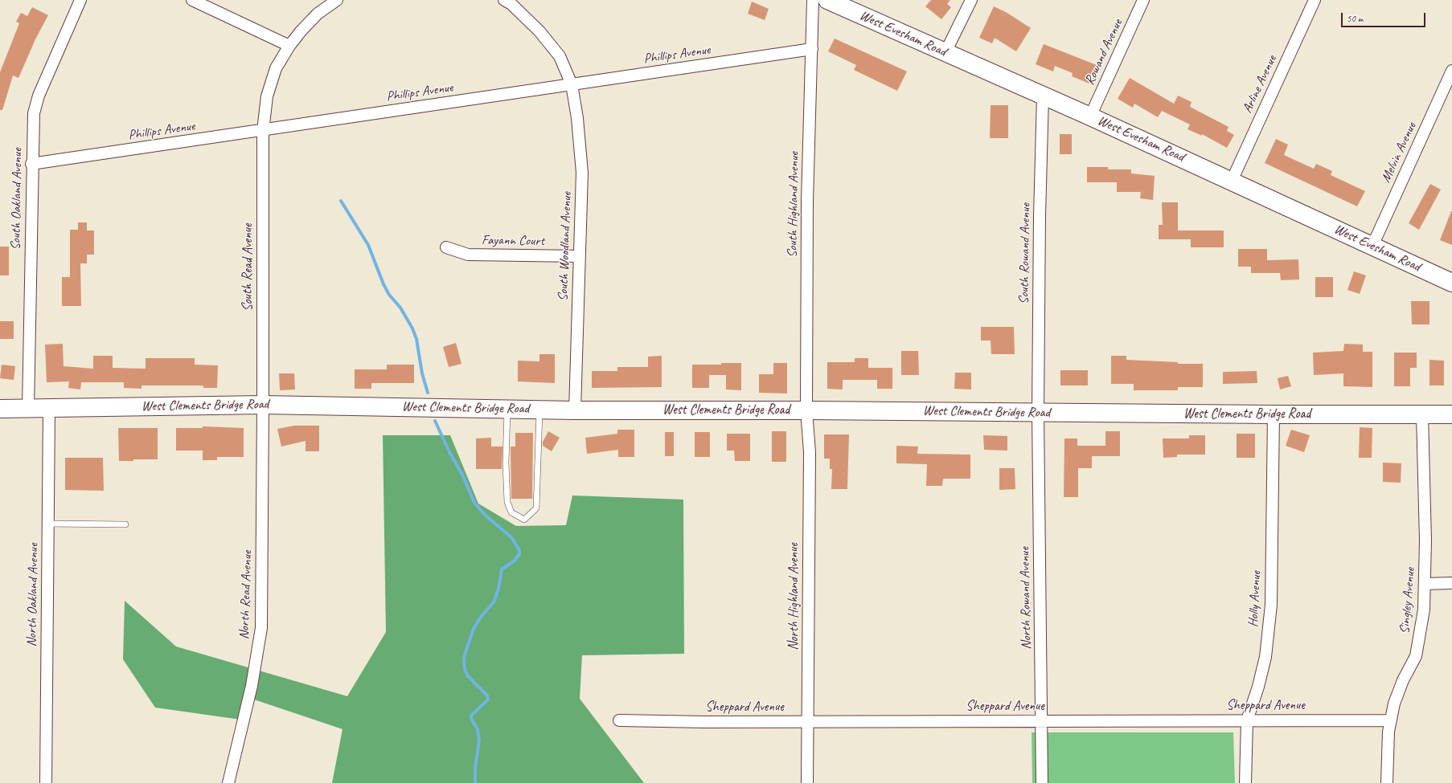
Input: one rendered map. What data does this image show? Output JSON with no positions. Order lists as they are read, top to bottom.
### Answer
{
  "streets": {
    "main road": ["West Evesham Road", "West Clements Bridge Road"],
    "street": [
      "Rowand Avenue",
      "Phillips Avenue",
      "Arline Avenue",
      "Melvin Avenue",
      "South Oakland Avenue",
      "South Highland Avenue",
      "Fayann Court",
      "South Woodland Avenue",
      "South Rowand Avenue",
      "South Read Avenue",
      "North Oakland Avenue",
      "North Read Avenue",
      "North Highland Avenue",
      "North Rowand Avenue",
      "Holly Avenue",
      "Singley Avenue",
      "Sheppard Avenue"
    ]
  },
  "crossings": [
    ["West Evesham Road", "Rowand Avenue"],
    ["West Evesham Road", "Arline Avenue"],
    ["West Evesham Road", "Melvin Avenue"],
    ["West Evesham Road", "South Rowand Avenue"],
    ["Phillips Avenue", "South Oakland Avenue"],
    ["Phillips Avenue", "South Highland Avenue"],
    ["Phillips Avenue", "South Woodland Avenue"],
    ["Phillips Avenue", "South Read Avenue"],
    ["South Oakland Avenue", "West Clements Bridge Road"],
    ["South Highland Avenue", "West Clements Bridge Road"],
    ["South Highland Avenue", "North Highland Avenue"],
    ["Fayann Court", "South Woodland Avenue"],
    ["South Woodland Avenue", "West Clements Bridge Road"],
    ["South Rowand Avenue", "West Clements Bridge Road"],
    ["South Rowand Avenue", "North Rowand Avenue"],
    ["South Read Avenue", "West Clements Bridge Road"],
    ["South Read Avenue", "North Read Avenue"],
    ["West Clements Bridge Road", "North Oakland Avenue"],
    ["West Clements Bridge Road", "North Read Avenue"],
    ["West Clements Bridge Road", "North Highland Avenue"],
    ["West Clements Bridge Road", "North Rowand Avenue"],
    ["West Clements Bridge Road", "Holly Avenue"],
    ["West Clements Bridge Road", "Singley Avenue"],
    ["North Highland Avenue", "Sheppard Avenue"],
    ["North Rowand Avenue", "Sheppard Avenue"],
    ["Holly Avenue", "Sheppard Avenue"],
    ["Singley Avenue", "Sheppard Avenue"]
  ],
  "scale_bar": "50 m"
}
